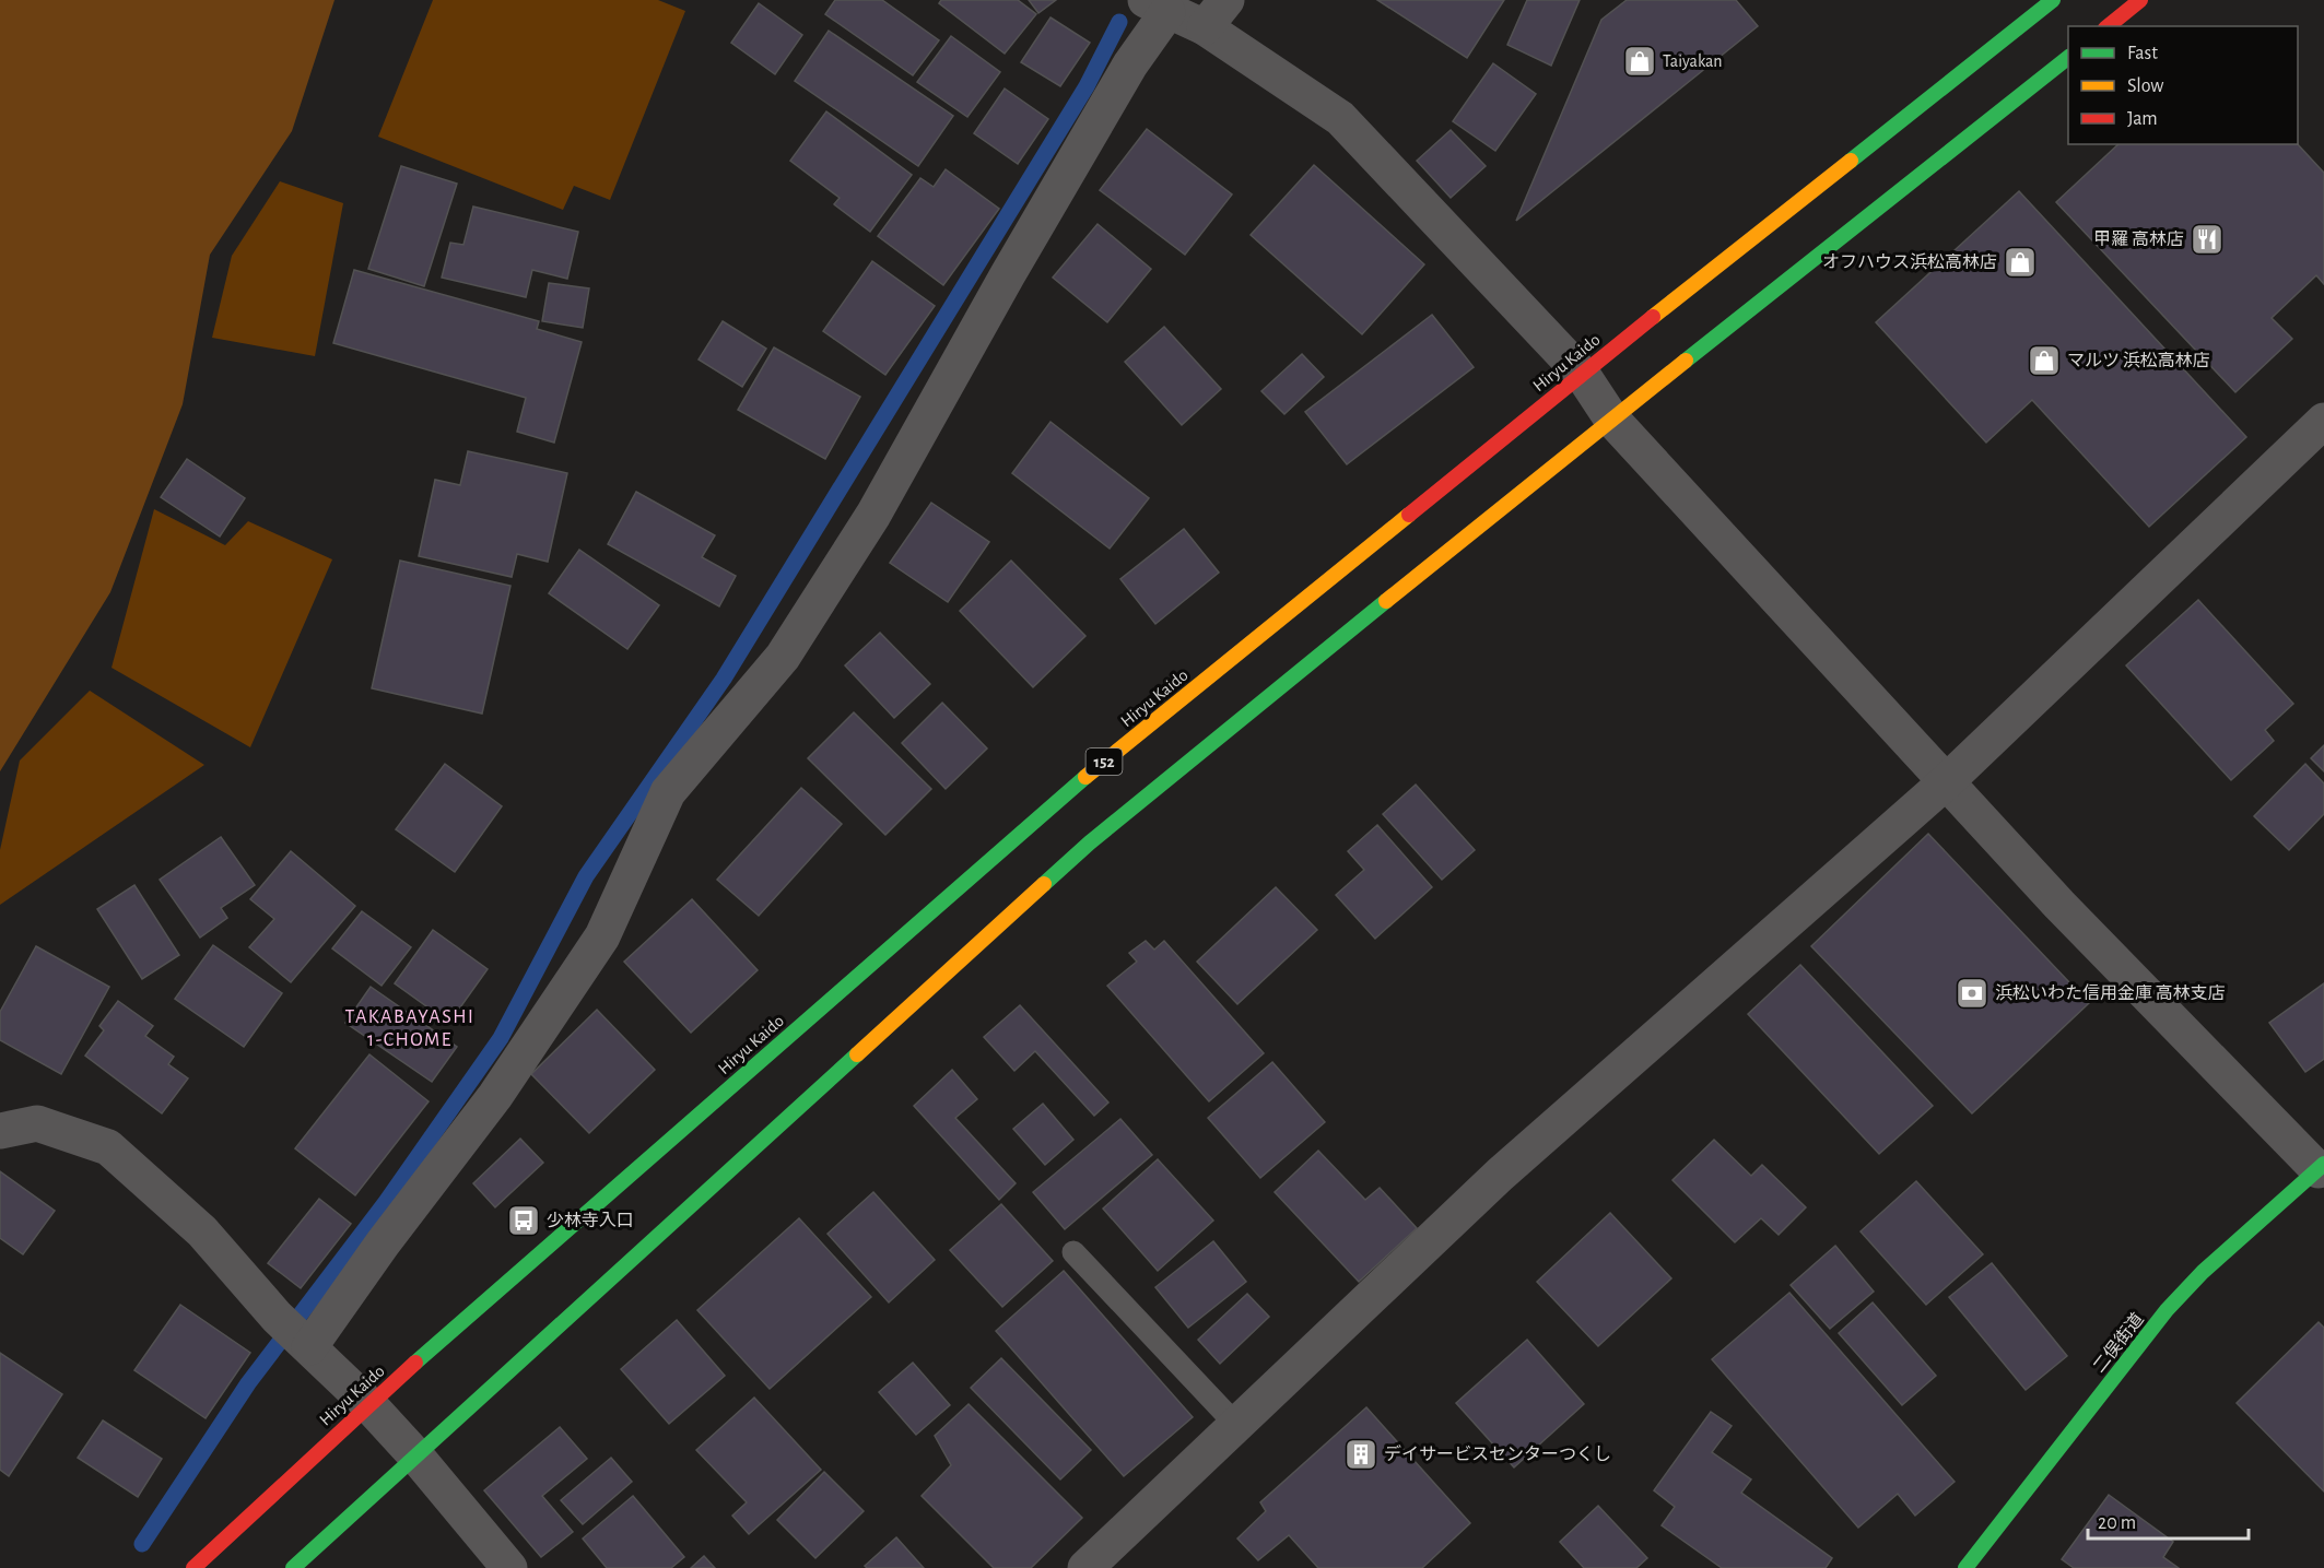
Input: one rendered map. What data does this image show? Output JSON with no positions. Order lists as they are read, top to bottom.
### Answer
{
  "streets": {
    "main road": ["Hiryu Kaido", "152", "二俣街道"]
  },
  "districts": ["TAKABAYASHI 1-CHOME"],
  "places": {
    "shop": ["Taiyakan", "オフハウス浜松高林店", "マルツ 浜松高林店"],
    "restaurant": ["甲羅 高林店"],
    "bank": ["浜松いわた信用金庫 高林支店"],
    "bus stop": ["少林寺入口"],
    "building": ["デイサービスセンターつくし"]
  },
  "legend": ["Fast", "Slow", "Jam"],
  "scale_bar": "20 m"
}
